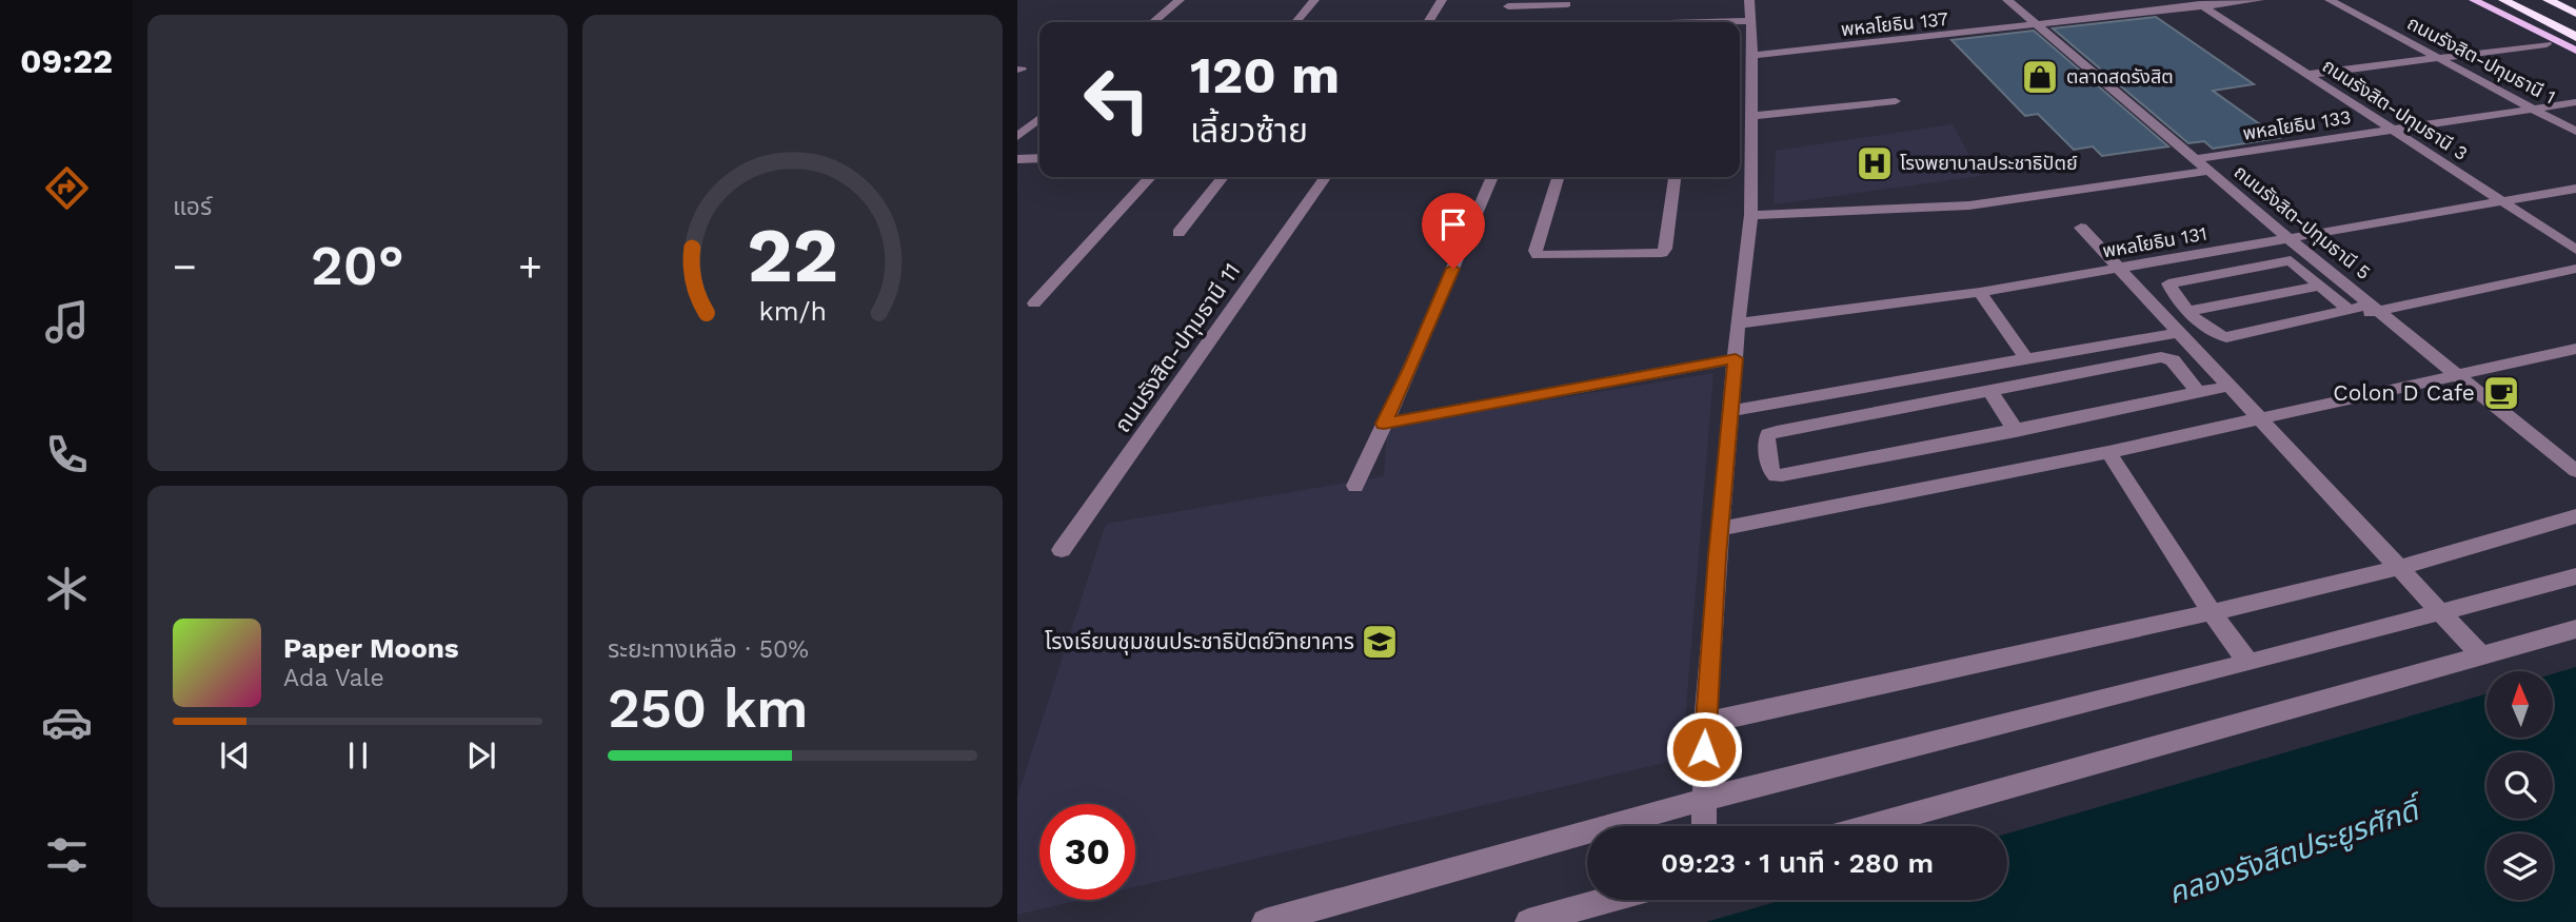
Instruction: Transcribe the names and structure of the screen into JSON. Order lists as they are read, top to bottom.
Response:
{
  "streets": {
    "street": [
      "พหลโยธิน 137",
      "ถนนรังสิต-ปทุมธานี 1",
      "ถนนรังสิต-ปทุมธานี 3",
      "พหลโยธิน 133",
      "ถนนรังสิต-ปทุมธานี 5",
      "พหลโยธิน 131",
      "ถนนรังสิต-ปทุมธานี 11"
    ]
  },
  "crossings": [
    ["พหลโยธิน 137", "ถนนรังสิต-ปทุมธานี 3"],
    ["พหลโยธิน 137", "ถนนรังสิต-ปทุมธานี 5"],
    ["ถนนรังสิต-ปทุมธานี 1", "พหลโยธิน 133"],
    ["ถนนรังสิต-ปทุมธานี 3", "พหลโยธิน 133"],
    ["ถนนรังสิต-ปทุมธานี 3", "พหลโยธิน 131"],
    ["พหลโยธิน 133", "ถนนรังสิต-ปทุมธานี 5"],
    ["ถนนรังสิต-ปทุมธานี 5", "พหลโยธิน 131"]
  ],
  "water": ["คลองรังสิตประยูรศักดิ์"],
  "places": {
    "shop": ["ตลาดสดรังสิต"],
    "hospital": ["โรงพยาบาลประชาธิปัตย์"],
    "cafe": ["Colon D Cafe"],
    "school or university": ["โรงเรียนชุมชนประชาธิปัตย์วิทยาคาร"]
  },
  "north": "top",
  "page": {
    "tabs": "09:22",
    "tile": [
      "แอร์",
      ["ระยะทางเหลือ · 50%", "250 km"]
    ],
    "turn": ["120 m", "เลี้ยวซ้าย"],
    "heat": ["−", "20°", "+"],
    "song": ["Paper Moons", "Ada Vale"],
    "limit": "30",
    "trip": "09:23 · 1 นาที · 280 m",
    "gauge": ["22", "km/h"]
  }
}
